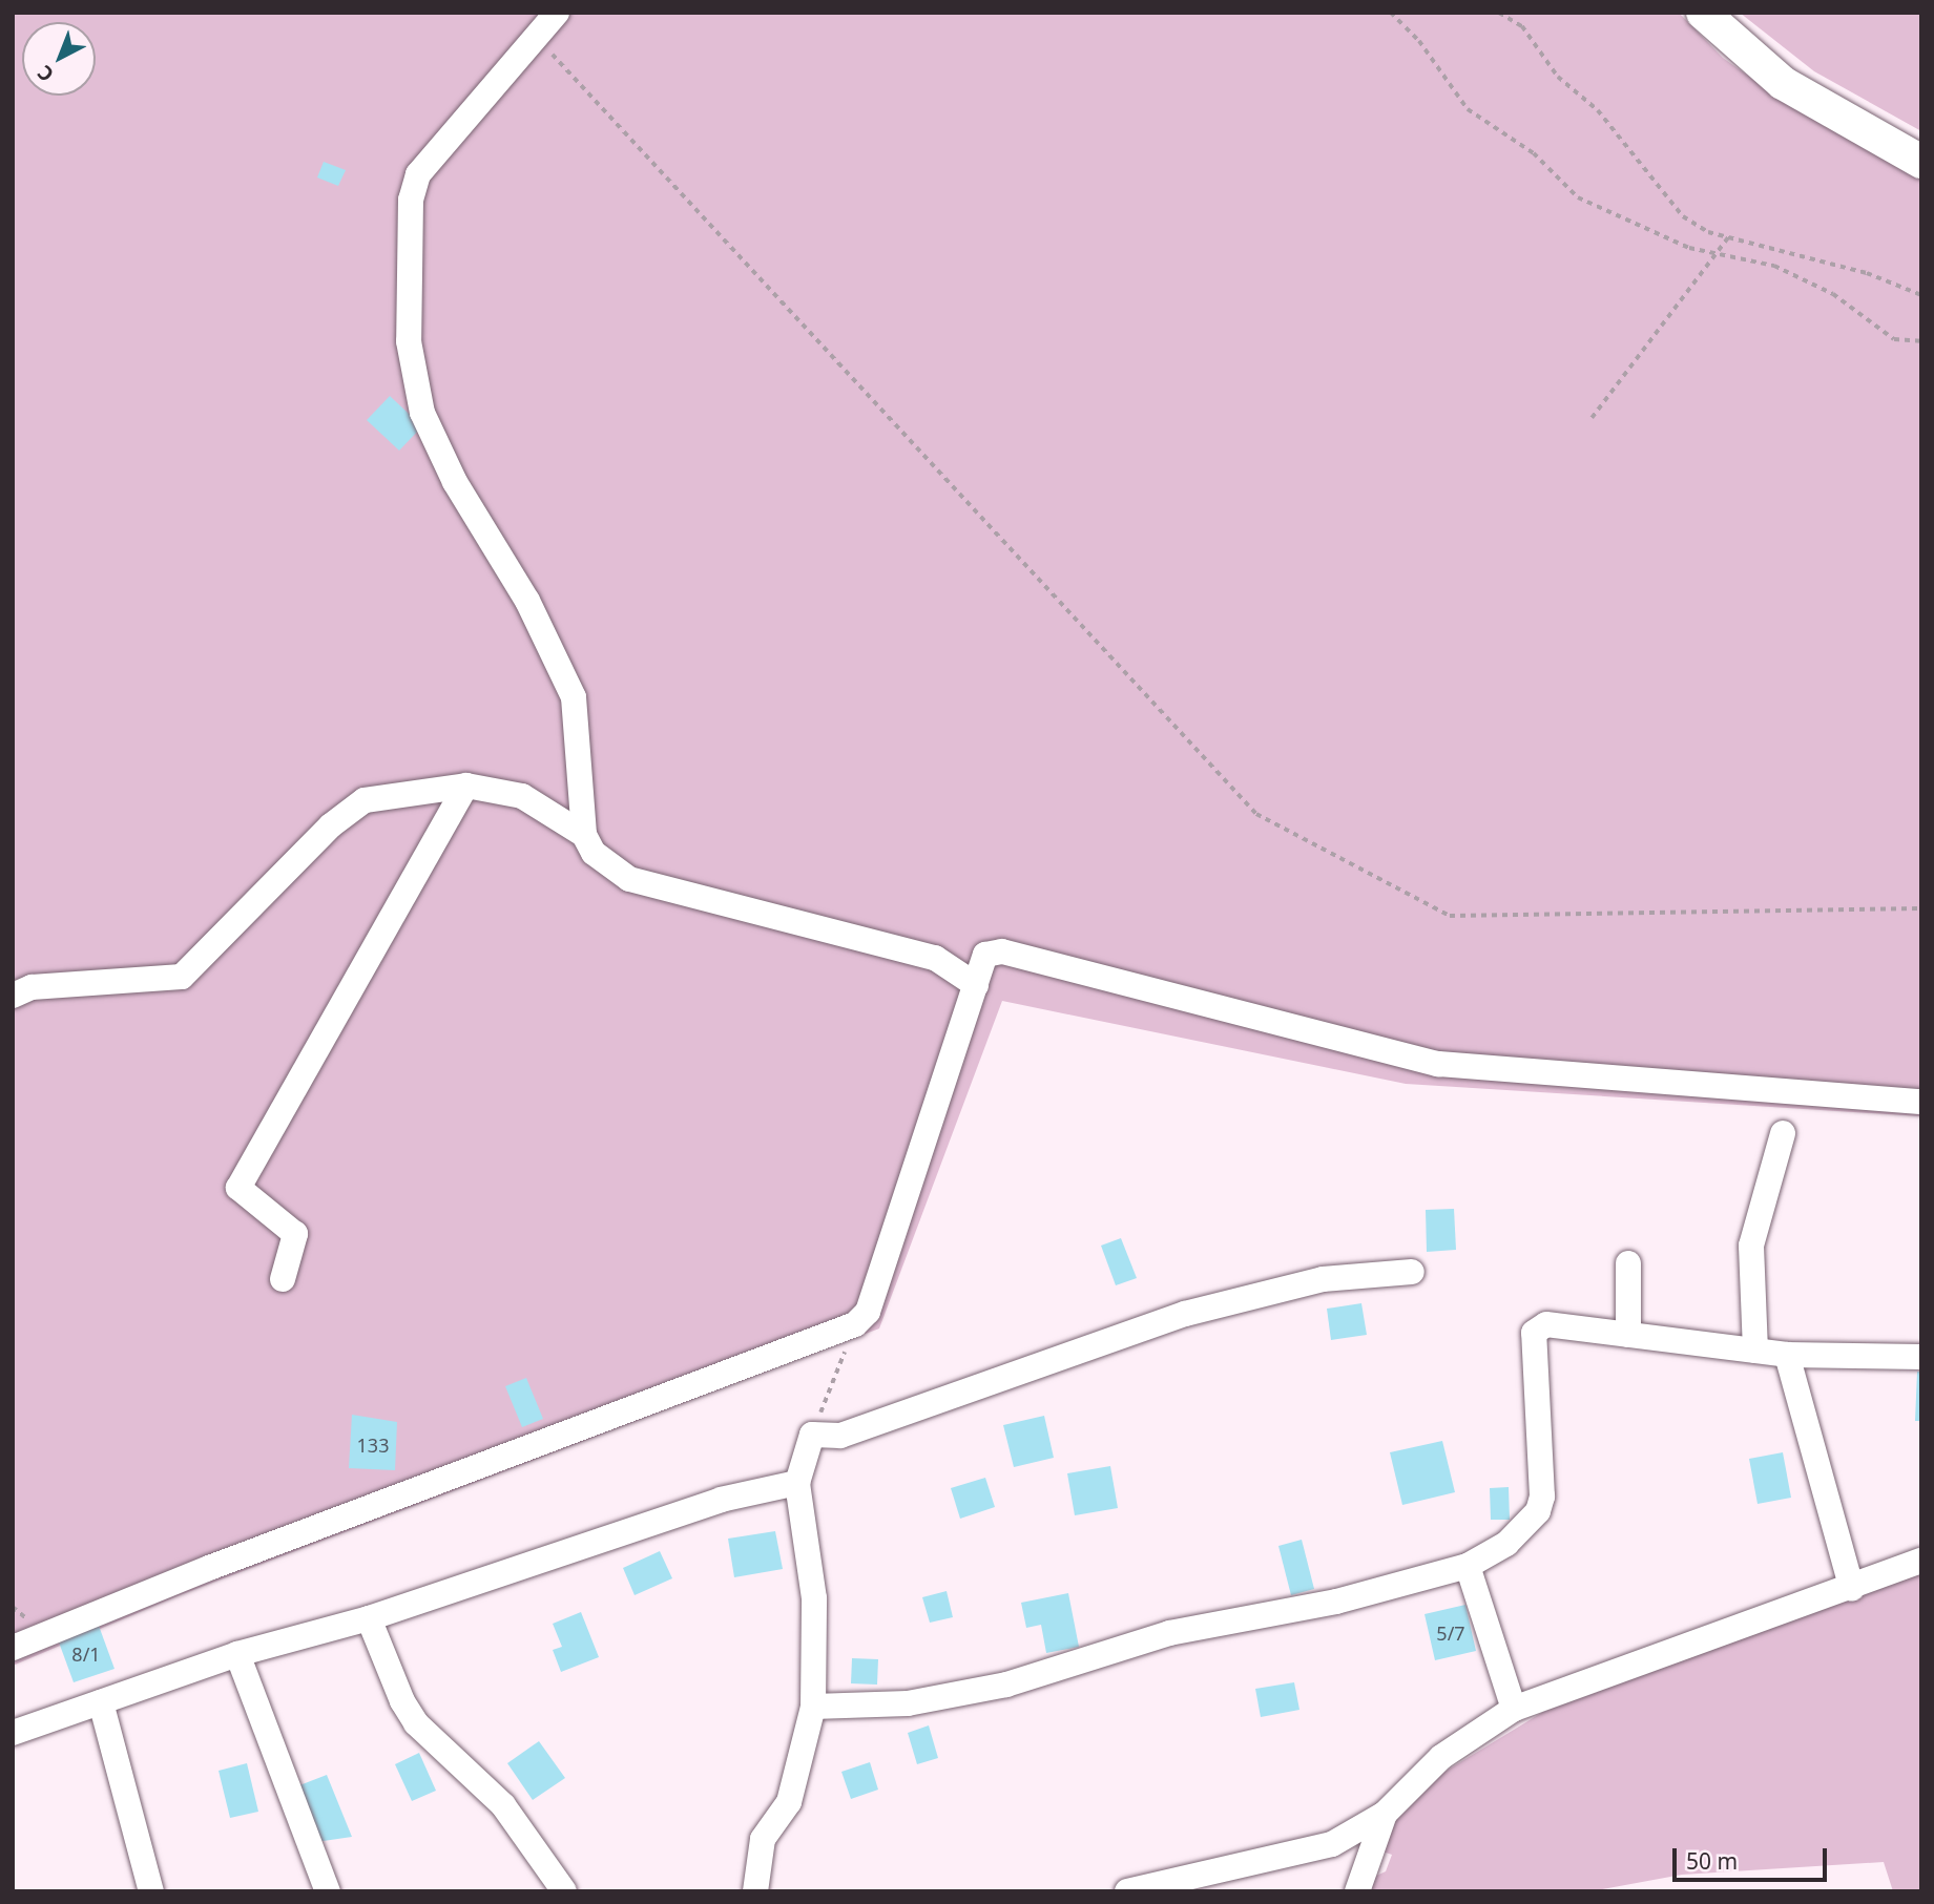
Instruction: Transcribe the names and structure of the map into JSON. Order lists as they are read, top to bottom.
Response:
{
  "house_numbers": ["133", "5/7", "8/1"],
  "scale_bar": "50 m",
  "north": "bottom left"
}
